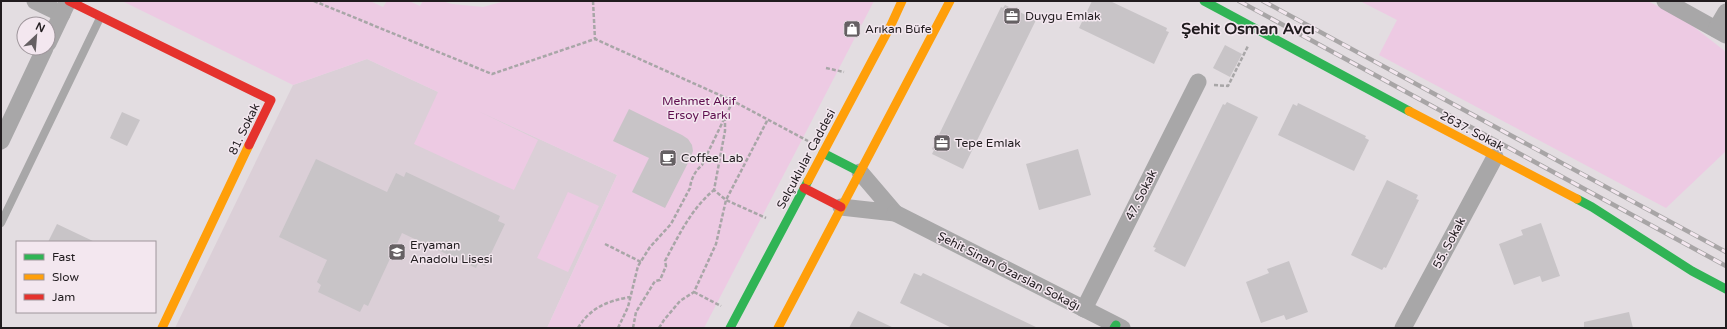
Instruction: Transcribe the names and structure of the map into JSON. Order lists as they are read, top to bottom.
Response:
{
  "streets": {
    "street": [
      "81. Sokak",
      "2637. Sokak",
      "Selçuklular Caddesi",
      "47. Sokak",
      "55. Sokak",
      "Şehit Sinan Özarslan Sokağı"
    ]
  },
  "crossings": [
    ["2637. Sokak", "55. Sokak"],
    ["47. Sokak", "Şehit Sinan Özarslan Sokağı"]
  ],
  "districts": ["Şehit Osman Avcı"],
  "parks": ["Mehmet Akif Ersoy Parkı"],
  "places": {
    "office": ["Duygu Emlak", "Tepe Emlak"],
    "shop": ["Arıkan Büfe"],
    "cafe": ["Coffee Lab"],
    "school or university": ["Eryaman Anadolu Lisesi"]
  },
  "legend": ["Fast", "Slow", "Jam"],
  "north": "top right"
}
